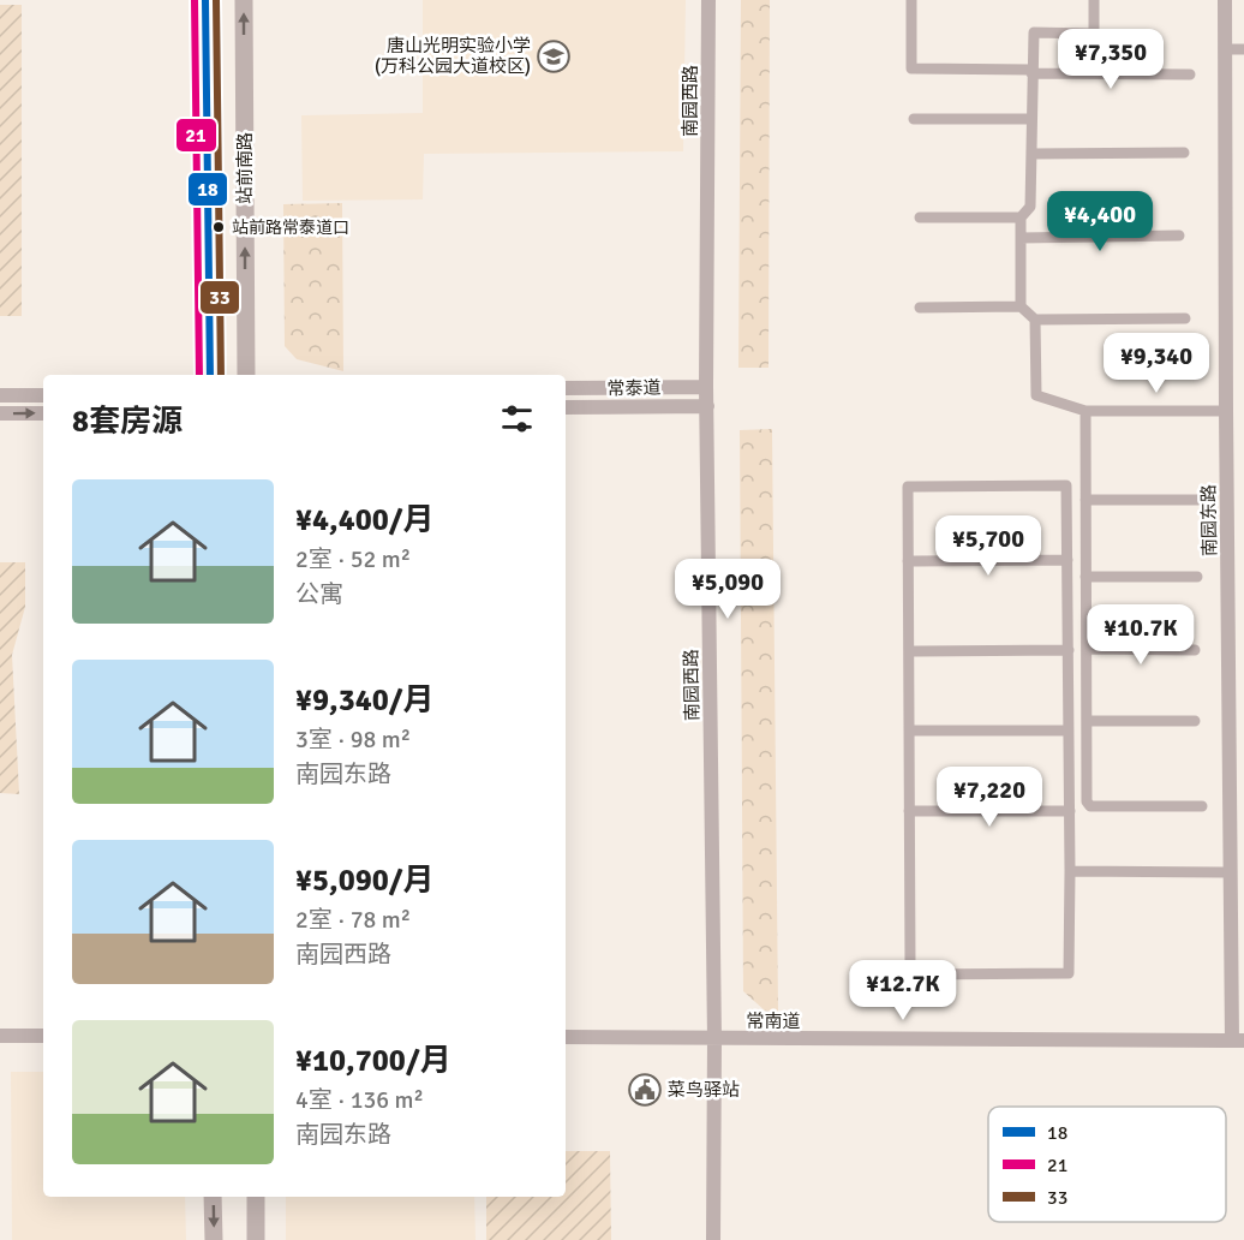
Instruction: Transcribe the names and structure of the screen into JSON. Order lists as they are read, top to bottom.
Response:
{
  "streets": {
    "main road": ["站前南路"],
    "street": [
      "南园西路",
      "常泰道",
      "南园东路",
      "常南道"
    ]
  },
  "crossings": [
    ["南园西路", "常泰道"],
    ["南园西路", "常南道"],
    ["南园东路", "常南道"]
  ],
  "places": {
    "school or university": ["唐山光明实验小学 (万科公园大道校区)"],
    "other": ["站前路常泰道口"],
    "public building": ["菜鸟驿站"]
  },
  "lines": ["transit line 18", "transit line 21", "transit line 33"],
  "legend": ["18", "21", "33"],
  "page": {
    "price": [
      "¥7,350",
      "¥4,400",
      "¥9,340",
      "¥5,700",
      "¥5,090",
      "¥10.7K",
      "¥7,220",
      "¥12.7K"
    ],
    "heading": "8套房源",
    "list": [
      {
        "name": "¥4,400/月",
        "note": "2室 · 52 m² · 公寓"
      },
      {
        "name": "¥9,340/月",
        "note": "3室 · 98 m² · 南园东路"
      },
      {
        "name": "¥5,090/月",
        "note": "2室 · 78 m² · 南园西路"
      },
      {
        "name": "¥10,700/月",
        "note": "4室 · 136 m² · 南园东路"
      }
    ]
  }
}
